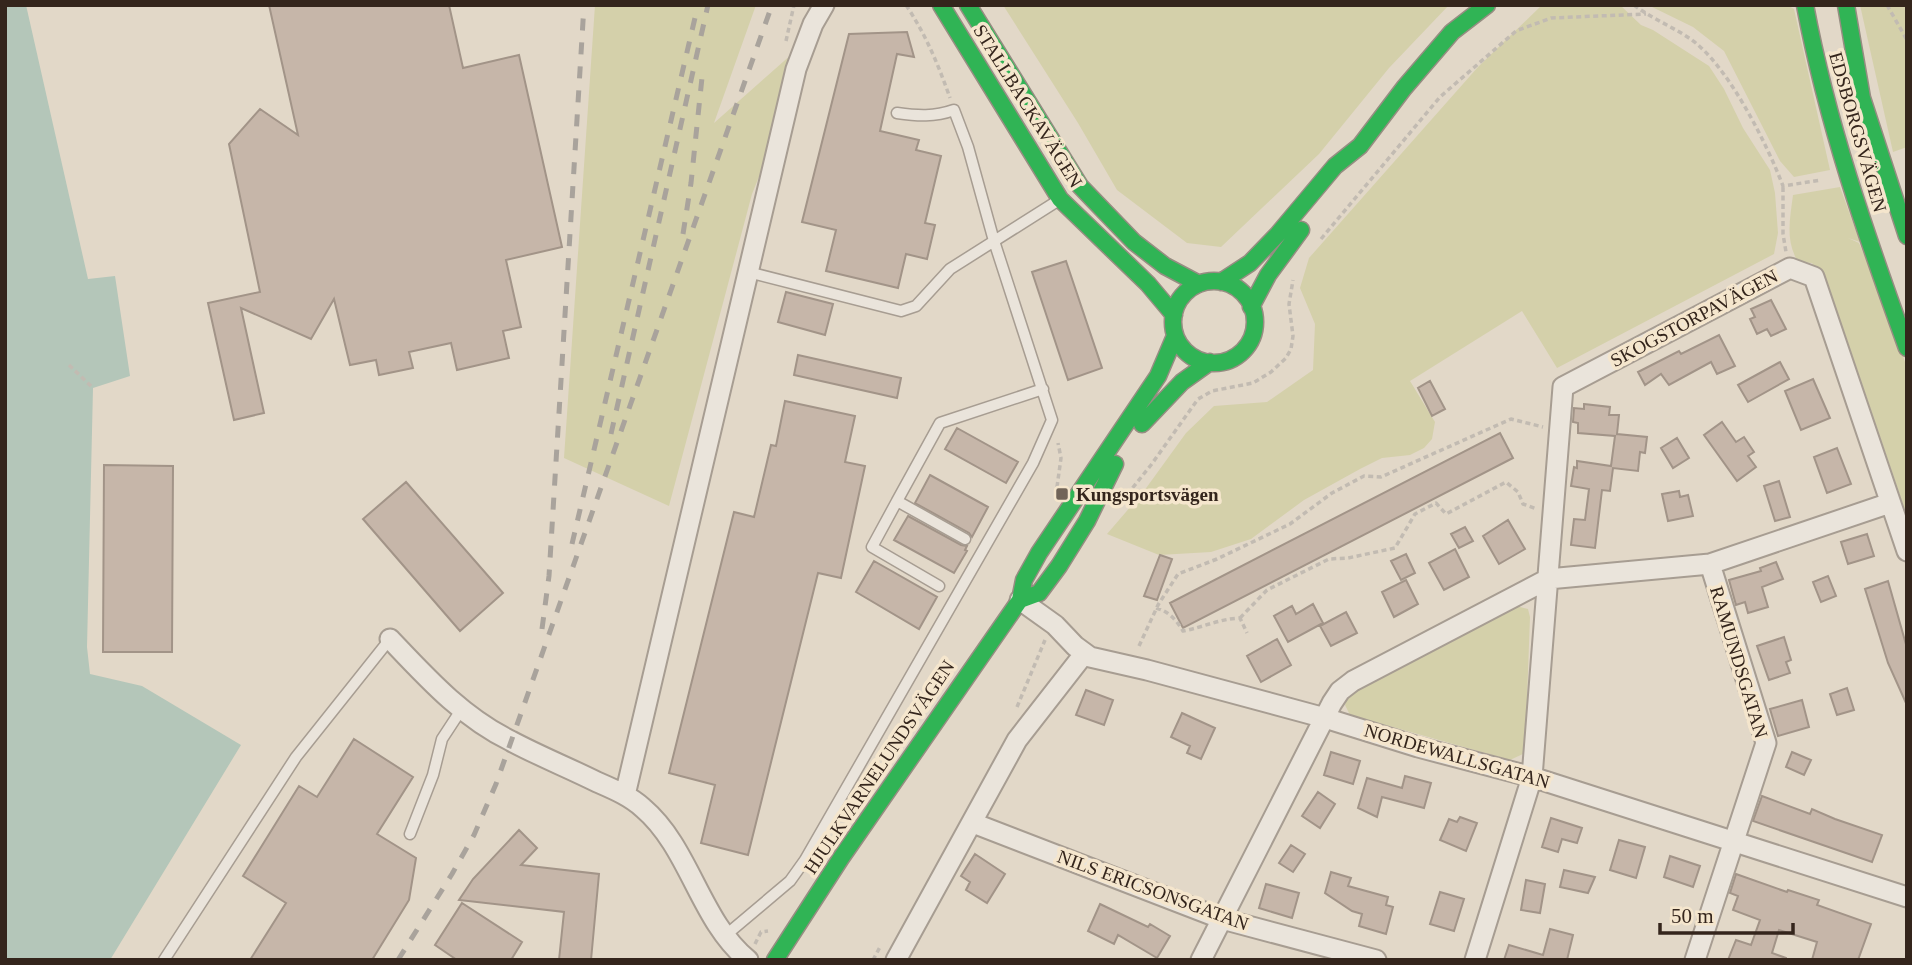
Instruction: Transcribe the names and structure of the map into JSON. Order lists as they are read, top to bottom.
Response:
{
  "streets": {
    "main road": ["STALLBACKAVÄGEN", "EDSBORGSVÄGEN", "HJULKVARNELUNDSVÄGEN"],
    "street": [
      "SKOGSTORPAVÄGEN",
      "RAMUNDSGATAN",
      "NORDEWALLSGATAN",
      "NILS ERICSONSGATAN"
    ]
  },
  "crossings": [
    ["STALLBACKAVÄGEN", "HJULKVARNELUNDSVÄGEN"],
    ["RAMUNDSGATAN", "NORDEWALLSGATAN"]
  ],
  "places": {
    "transit": ["Kungsportsvägen"]
  },
  "scale_bar": "50 m"
}
